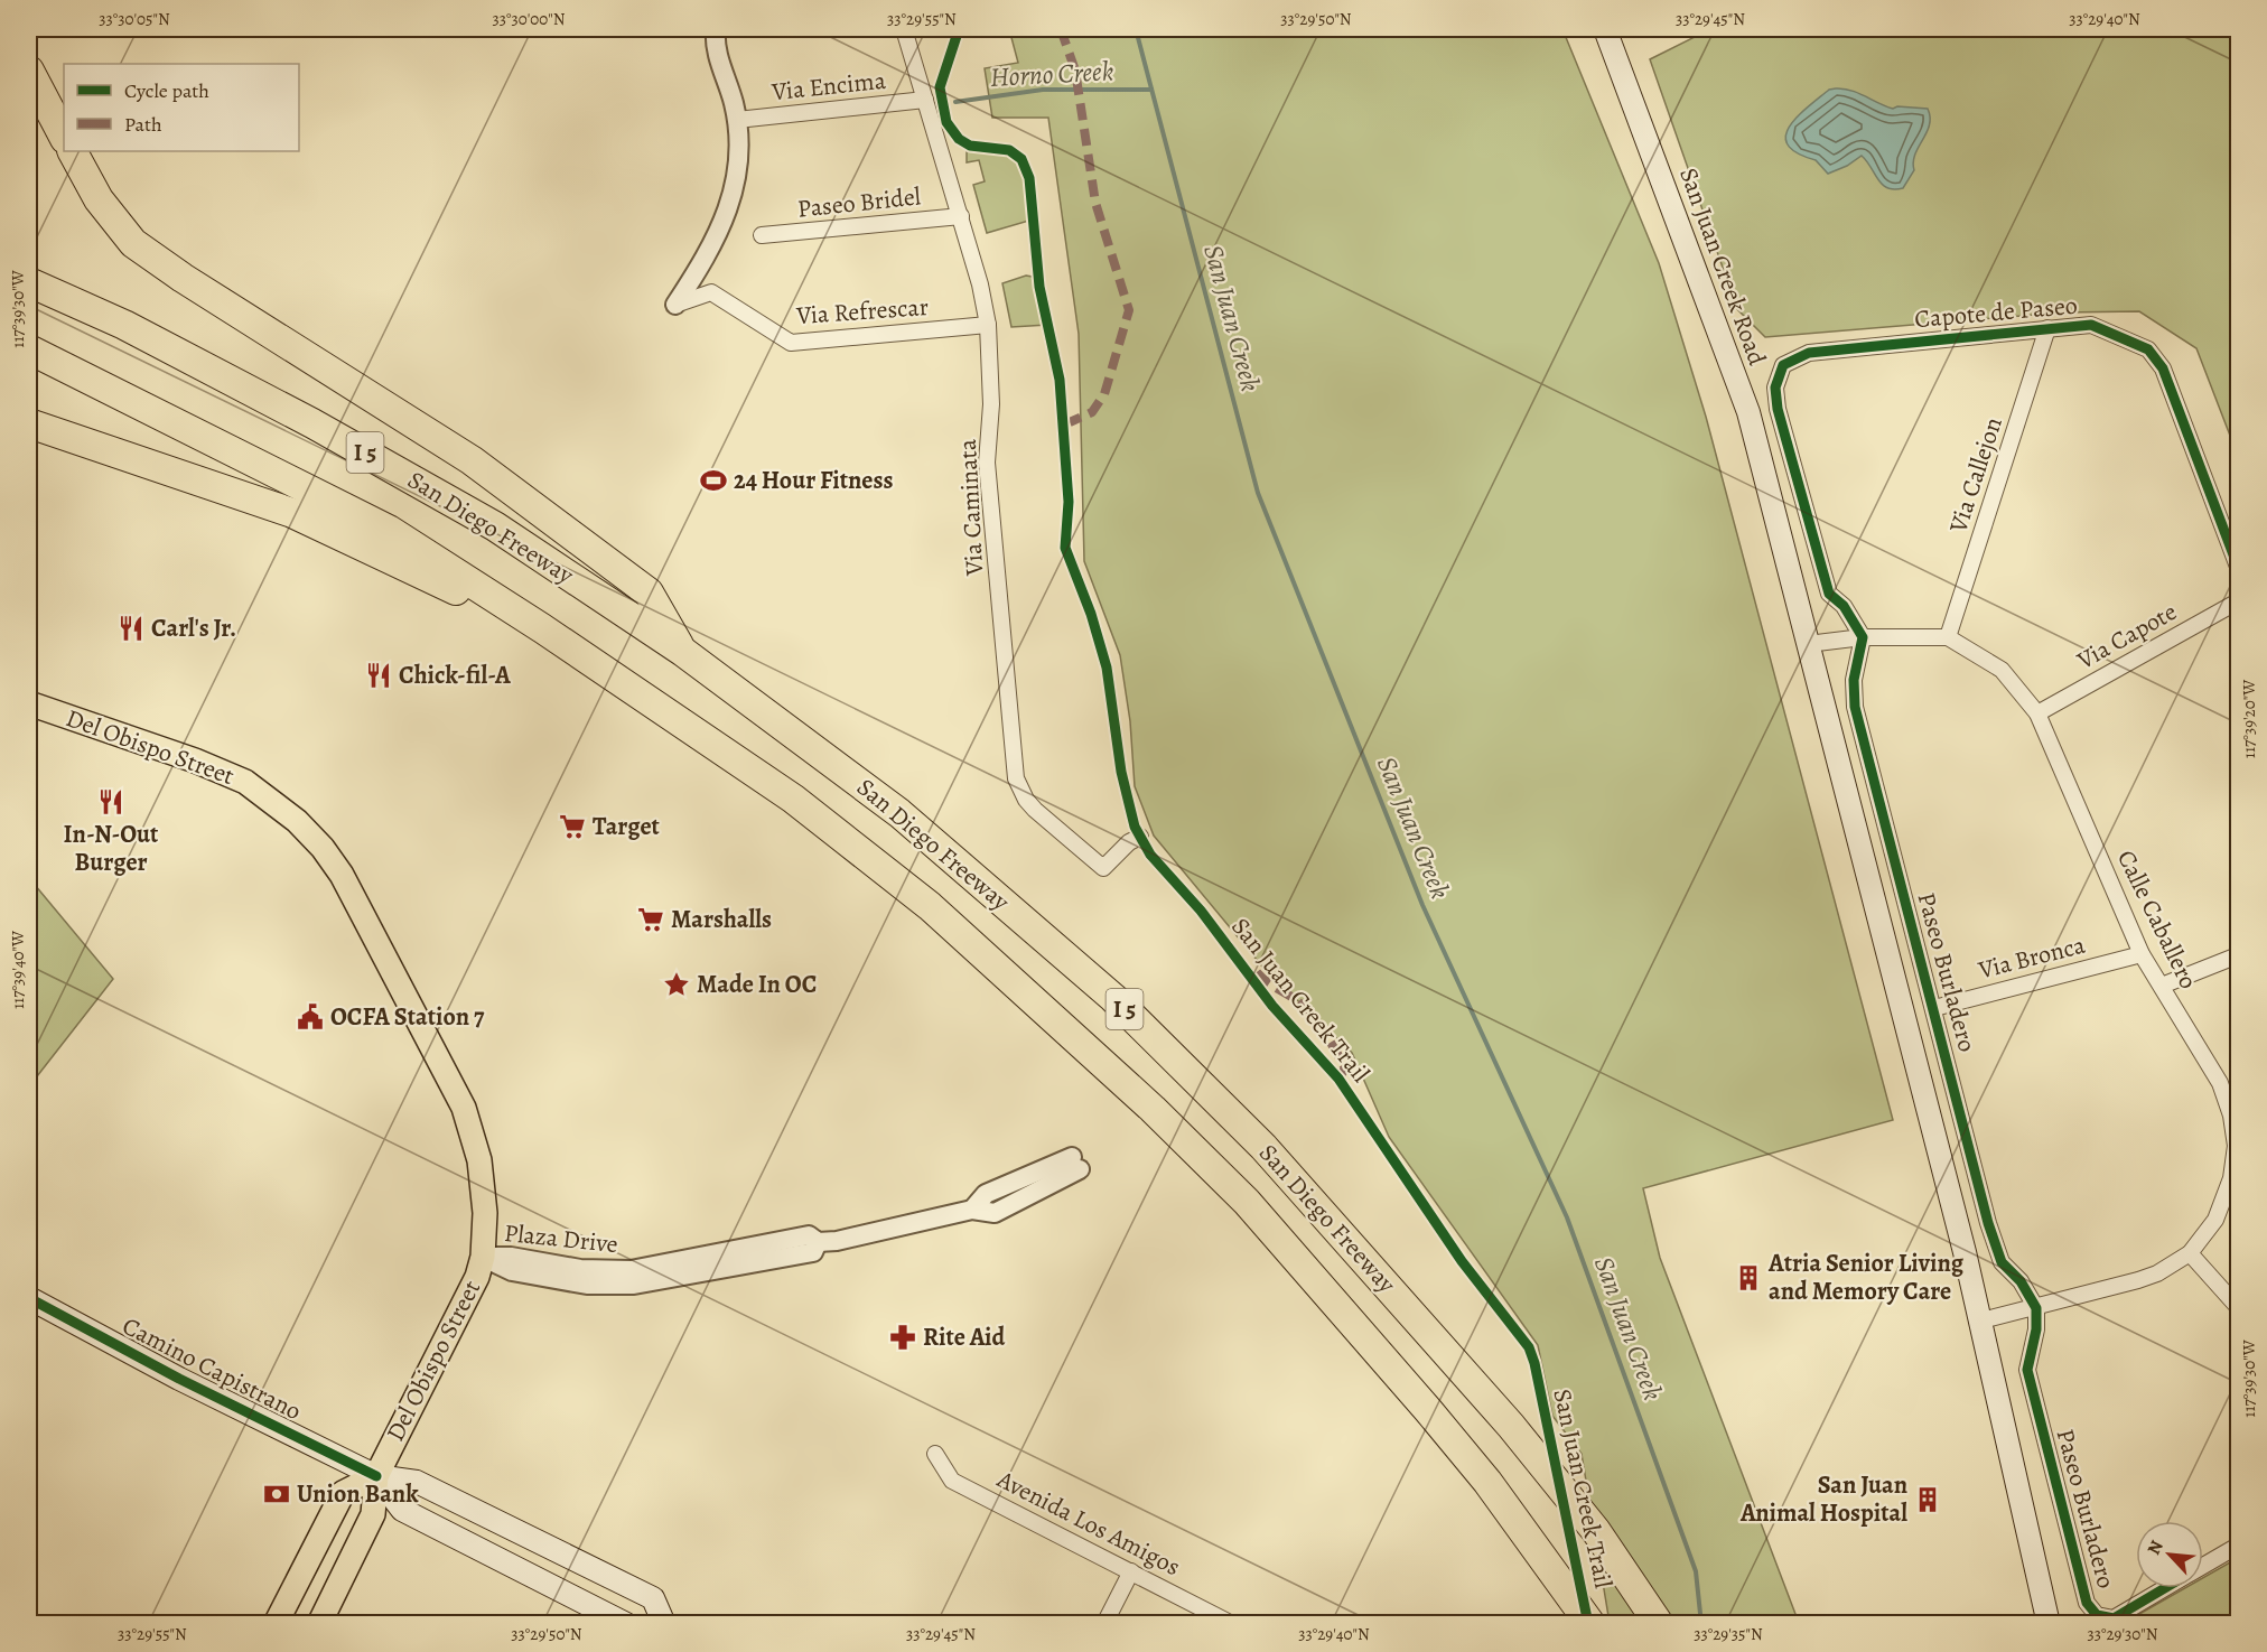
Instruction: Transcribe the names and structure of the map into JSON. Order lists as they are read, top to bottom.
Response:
{
  "streets": {
    "highway": ["I 5", "San Diego Freeway"],
    "main road": ["San Juan Creek Road", "Del Obispo Street", "Camino Capistrano"],
    "street": [
      "Via Encima",
      "Paseo Bridel",
      "Via Refrescar",
      "Capote de Paseo",
      "Via Callejon",
      "Via Caminata",
      "Via Capote",
      "Calle Caballero",
      "Via Bronca",
      "Paseo Burladero",
      "Plaza Drive",
      "Avenida Los Amigos"
    ],
    "cycle path": ["San Juan Creek Trail"]
  },
  "crossings": [
    ["Via Encima", "Via Caminata"],
    ["Paseo Bridel", "Via Caminata"],
    ["San Juan Creek Road", "Calle Caballero"],
    ["Via Refrescar", "Via Caminata"],
    ["Capote de Paseo", "Via Callejon"],
    ["Capote de Paseo", "Paseo Burladero"],
    ["Via Callejon", "Calle Caballero"],
    ["Via Capote", "Calle Caballero"],
    ["Del Obispo Street", "Plaza Drive"],
    ["Del Obispo Street", "Camino Capistrano"],
    ["Calle Caballero", "Via Bronca"],
    ["Calle Caballero", "Paseo Burladero"],
    ["Via Bronca", "Paseo Burladero"]
  ],
  "water": ["Horno Creek", "San Juan Creek"],
  "places": {
    "sports": ["24 Hour Fitness"],
    "restaurant": ["Carl's Jr.", "Chick-fil-A", "In-N-Out Burger"],
    "supermarket": ["Target", "Marshalls"],
    "place": ["Made In OC"],
    "public building": ["OCFA Station 7"],
    "building": ["Atria Senior Living and Memory Care", "San Juan Animal Hospital"],
    "pharmacy": ["Rite Aid"],
    "bank": ["Union Bank"]
  },
  "legend": ["Cycle path", "Path"],
  "north": "top left",
  "coordinates": [
    "33°30'05\"N",
    "33°30'00\"N",
    "33°29'55\"N",
    "33°29'50\"N",
    "33°29'45\"N",
    "33°29'40\"N",
    "117°39'30\"W",
    "117°39'20\"W",
    "117°39'40\"W",
    "33°29'35\"N",
    "33°29'30\"N"
  ]
}
